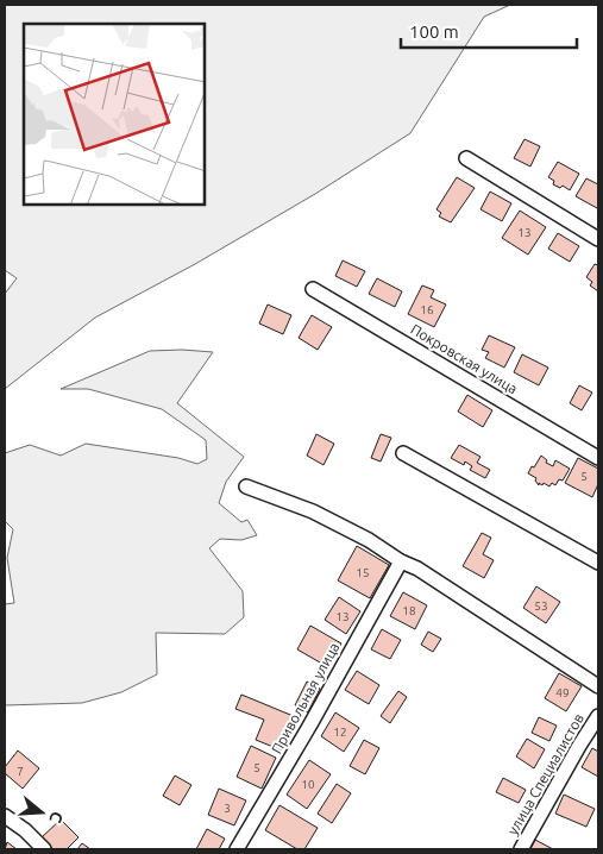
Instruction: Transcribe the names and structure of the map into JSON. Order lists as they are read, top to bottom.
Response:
{
  "streets": {
    "street": ["Покровская улица", "Привольная улица", "улица Специалистов"]
  },
  "house_numbers": [
    "13",
    "16",
    "5",
    "15",
    "53",
    "18",
    "13",
    "49",
    "12",
    "5",
    "7",
    "10",
    "3"
  ],
  "scale_bar": "100 m",
  "north": "right"
}
